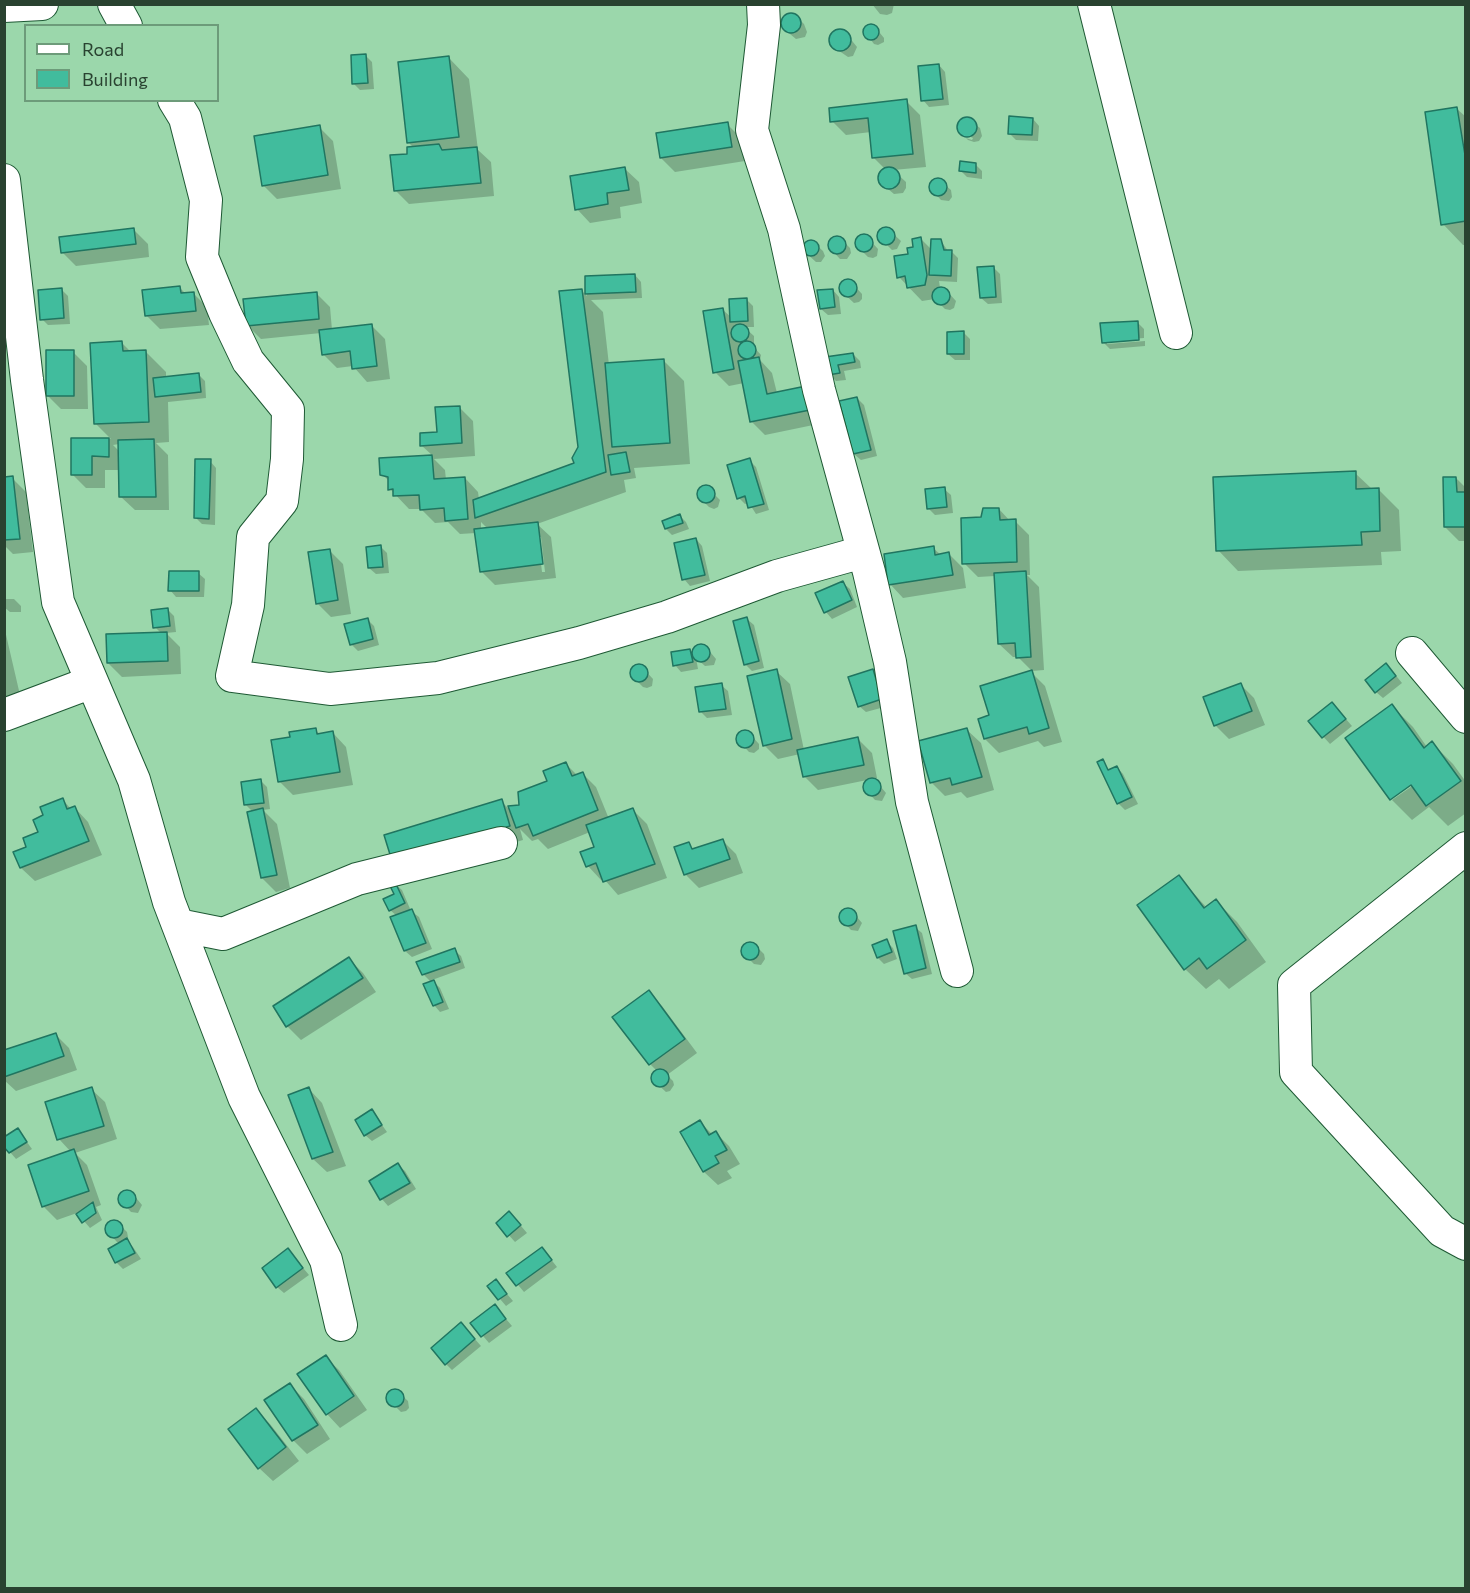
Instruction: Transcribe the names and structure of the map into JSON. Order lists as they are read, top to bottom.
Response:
{
  "legend": ["Road", "Building"]
}
